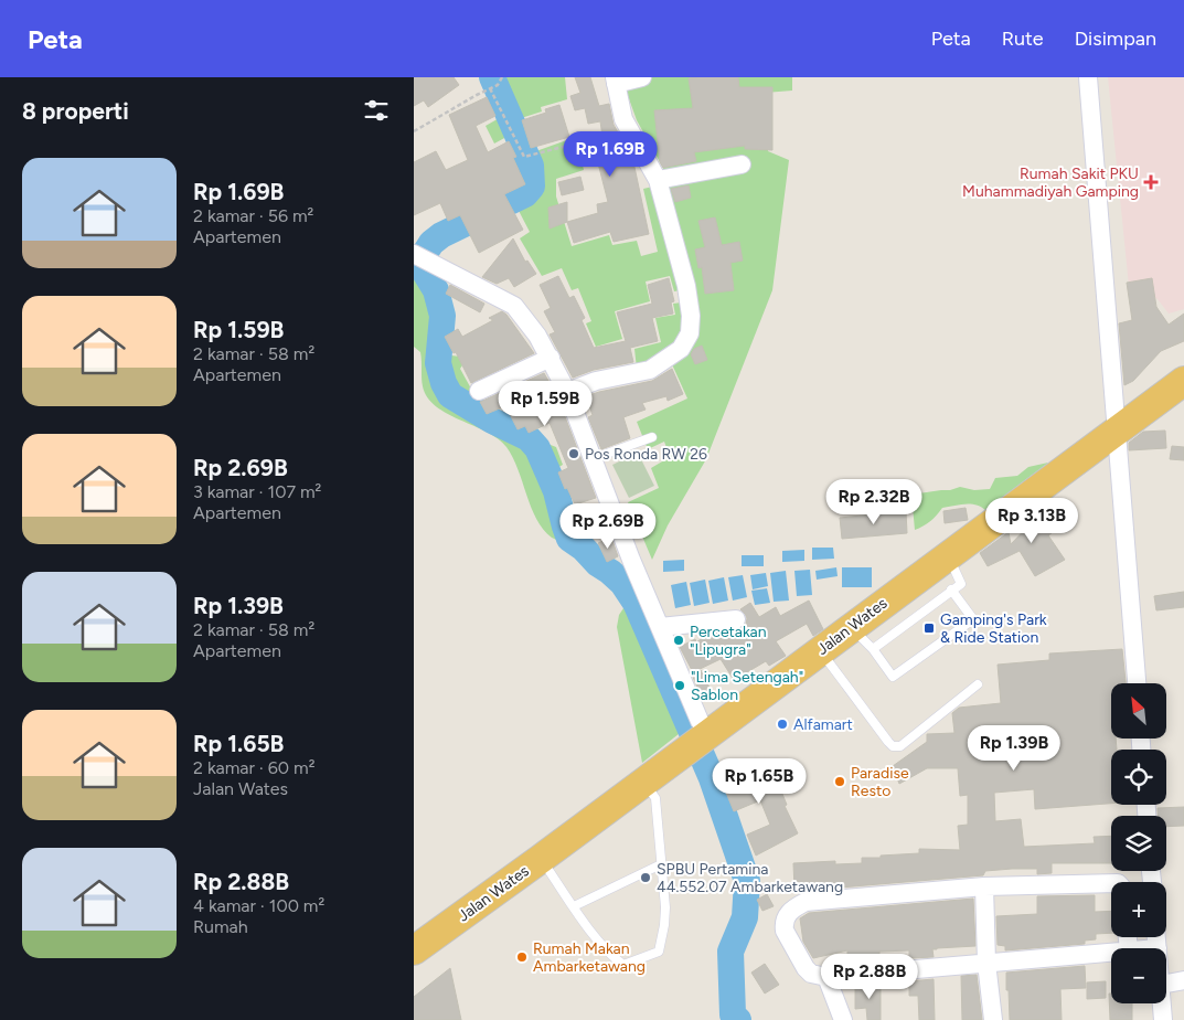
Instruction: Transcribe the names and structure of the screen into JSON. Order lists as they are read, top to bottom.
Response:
{
  "streets": {
    "highway": ["Jalan Wates"]
  },
  "places": {
    "health": ["Rumah Sakit PKU Muhammadiyah Gamping"],
    "other": [
      "Pos Ronda RW 26",
      "Percetakan \"Lipugra\"",
      "\"Lima Setengah\" Sablon",
      "Alfamart",
      "Paradise Resto",
      "SPBU Pertamina 44.552.07 Ambarketawang",
      "Rumah Makan Ambarketawang"
    ],
    "transit": ["Gamping's Park & Ride Station"]
  },
  "north": "top left",
  "page": {
    "header": "Peta",
    "nav": ["Peta", "Rute", "Disimpan"],
    "heading": "8 properti",
    "price": [
      "Rp 1.69B",
      "Rp 1.59B",
      "Rp 2.32B",
      "Rp 3.13B",
      "Rp 2.69B",
      "Rp 1.39B",
      "Rp 1.65B",
      "Rp 2.88B"
    ],
    "list": [
      {
        "name": "Rp 1.69B",
        "note": "2 kamar · 56 m² · Apartemen"
      },
      {
        "name": "Rp 1.59B",
        "note": "2 kamar · 58 m² · Apartemen"
      },
      {
        "name": "Rp 2.69B",
        "note": "3 kamar · 107 m² · Apartemen"
      },
      {
        "name": "Rp 1.39B",
        "note": "2 kamar · 58 m² · Apartemen"
      },
      {
        "name": "Rp 1.65B",
        "note": "2 kamar · 60 m² · Jalan Wates"
      },
      {
        "name": "Rp 2.88B",
        "note": "4 kamar · 100 m² · Rumah"
      }
    ],
    "map_buttons": ["+", "−"]
  }
}
